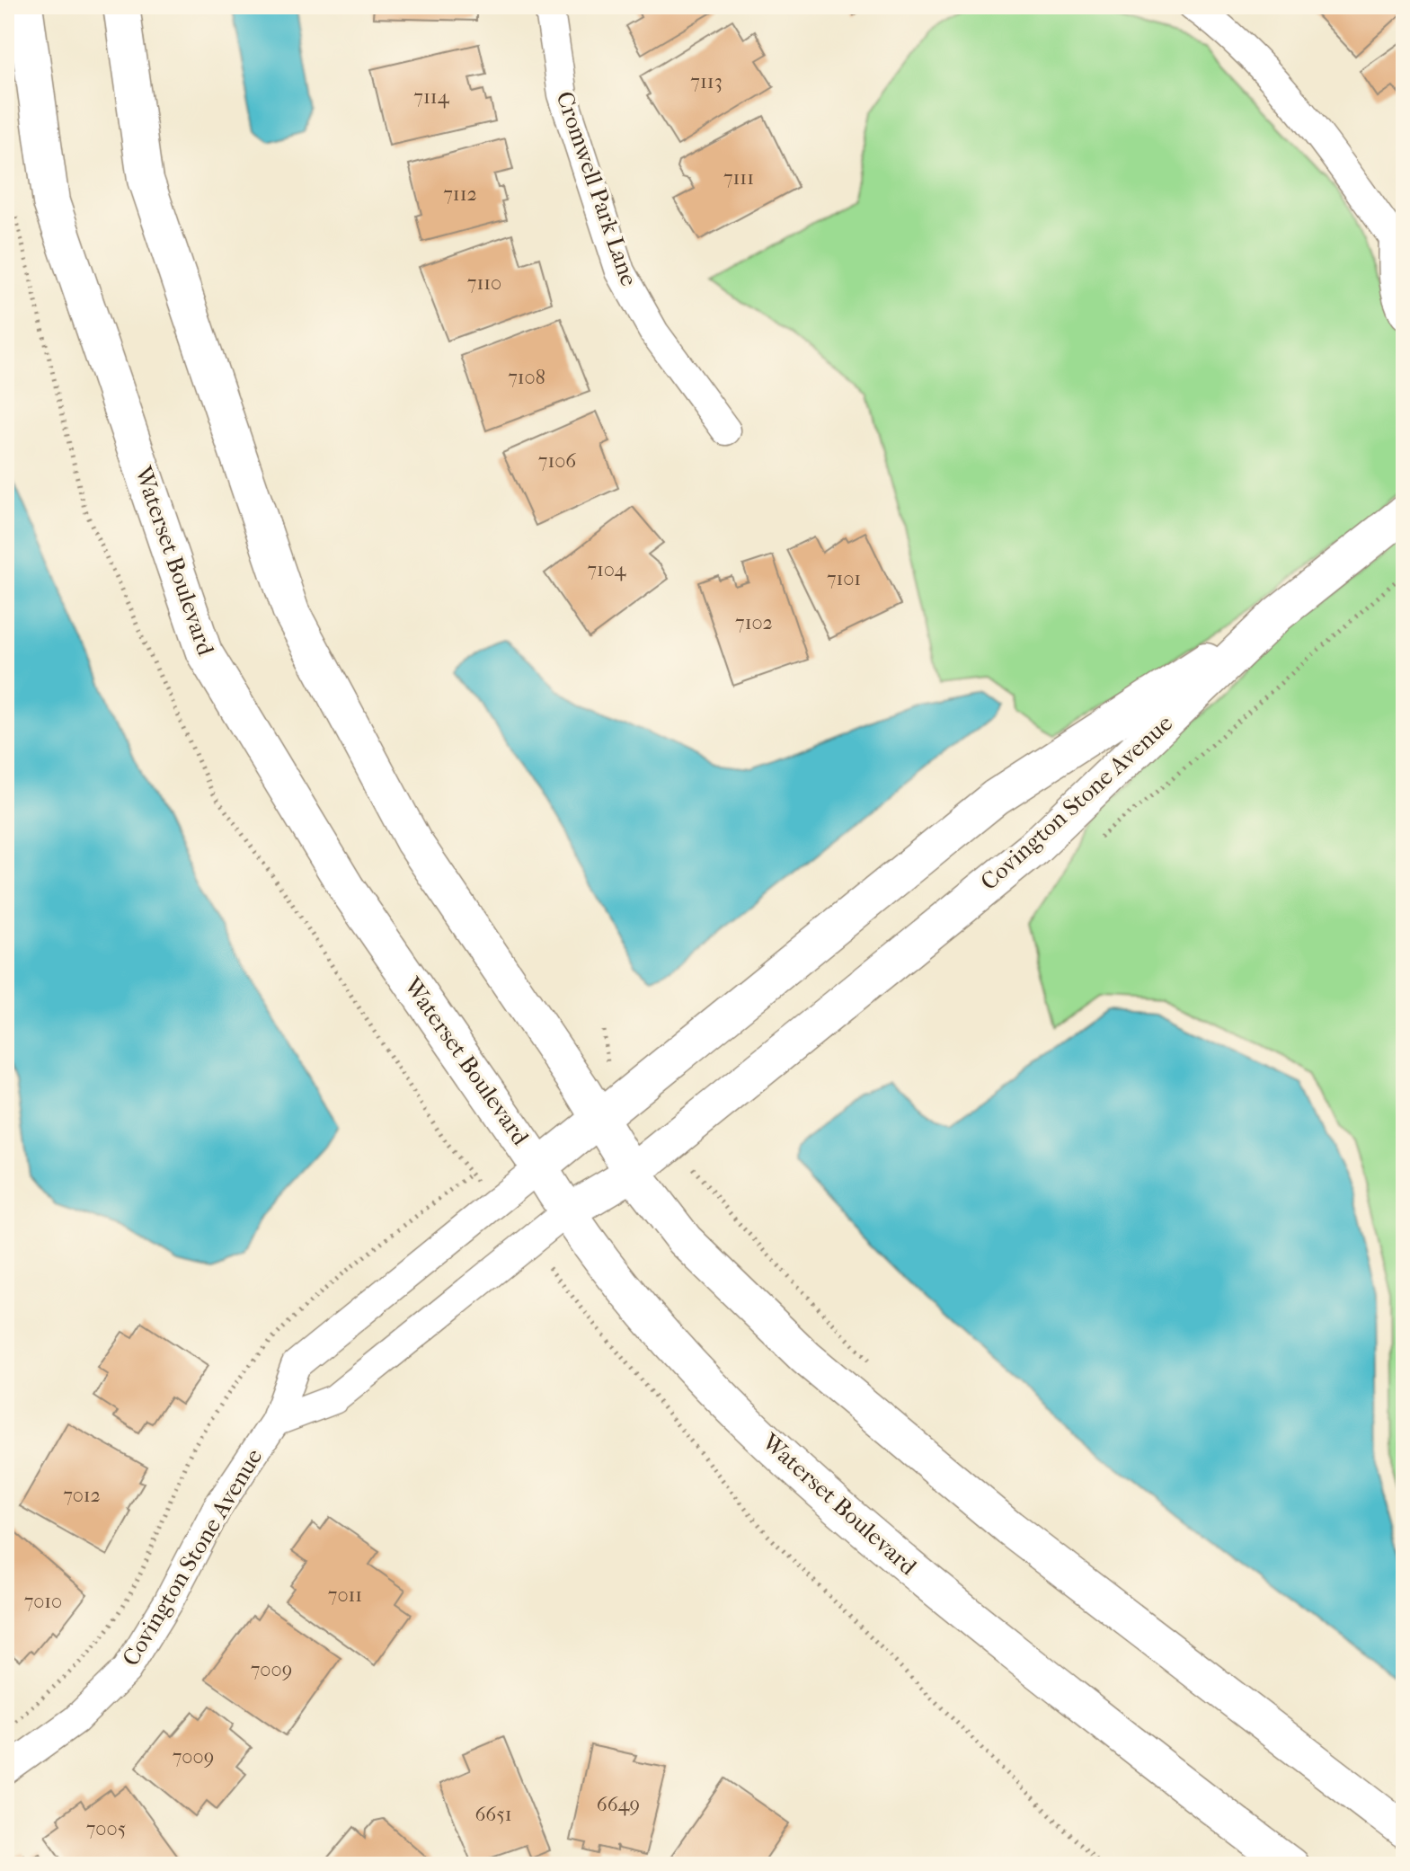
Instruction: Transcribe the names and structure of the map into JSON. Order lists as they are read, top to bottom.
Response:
{
  "streets": {
    "street": ["Cromwell Park Lane", "Waterset Boulevard", "Covington Stone Avenue"]
  },
  "crossings": [
    ["Waterset Boulevard", "Covington Stone Avenue"]
  ],
  "house_numbers": [
    "7113",
    "7114",
    "7111",
    "7112",
    "7110",
    "7108",
    "7106",
    "7104",
    "7101",
    "7102",
    "7012",
    "7011",
    "7010",
    "7009",
    "7009",
    "6649",
    "6651",
    "7005"
  ]
}
